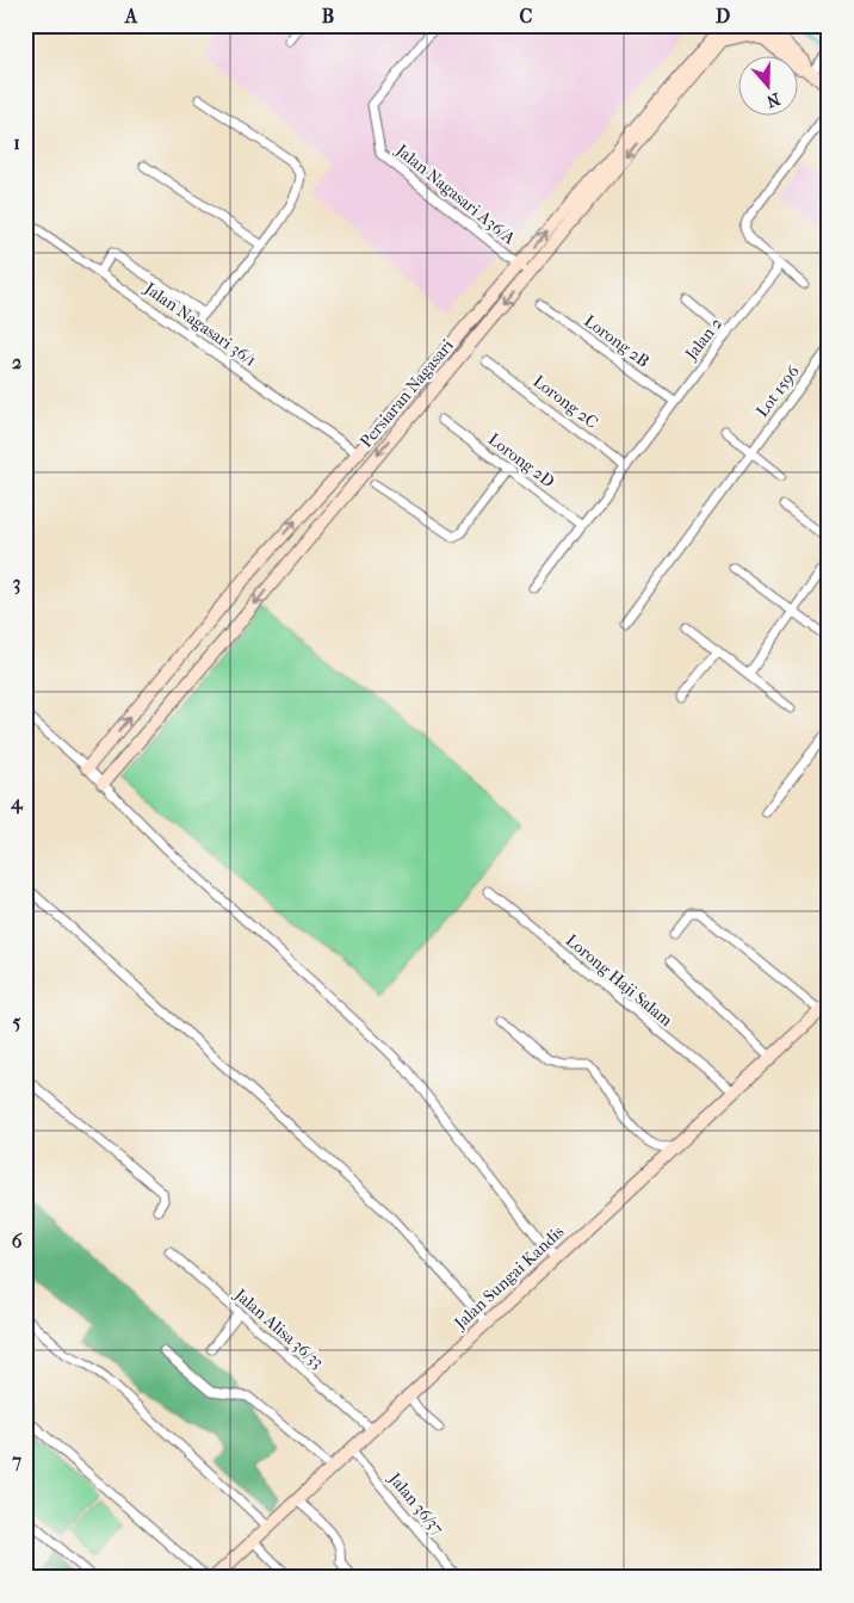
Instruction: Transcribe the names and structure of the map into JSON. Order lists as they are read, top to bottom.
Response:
{
  "streets": {
    "street": [
      "Jalan Nagasari A36/A",
      "Jalan Nagasari 36/1",
      "Jalan 2",
      "Lorong 2B",
      "Lot 1596",
      "Persiaran Nagasari",
      "Lorong 2C",
      "Lorong 2D",
      "Lorong Haji Salam",
      "Jalan Sungai Kandis",
      "Jalan Alisa 36/33",
      "Jalan 36/37"
    ]
  },
  "crossings": [
    ["Jalan Nagasari A36/A", "Persiaran Nagasari"],
    ["Jalan Nagasari 36/1", "Persiaran Nagasari"],
    ["Jalan 2", "Lorong 2B"],
    ["Jalan 2", "Lorong 2C"],
    ["Jalan 2", "Lorong 2D"],
    ["Lorong Haji Salam", "Jalan Sungai Kandis"],
    ["Jalan Sungai Kandis", "Jalan Alisa 36/33"],
    ["Jalan Sungai Kandis", "Jalan 36/37"]
  ],
  "north": "bottom",
  "grid": {
    "columns": [
      "A",
      "B",
      "C",
      "D"
    ],
    "rows": [
      "1",
      "2",
      "3",
      "4",
      "5",
      "6",
      "7"
    ]
  }
}
